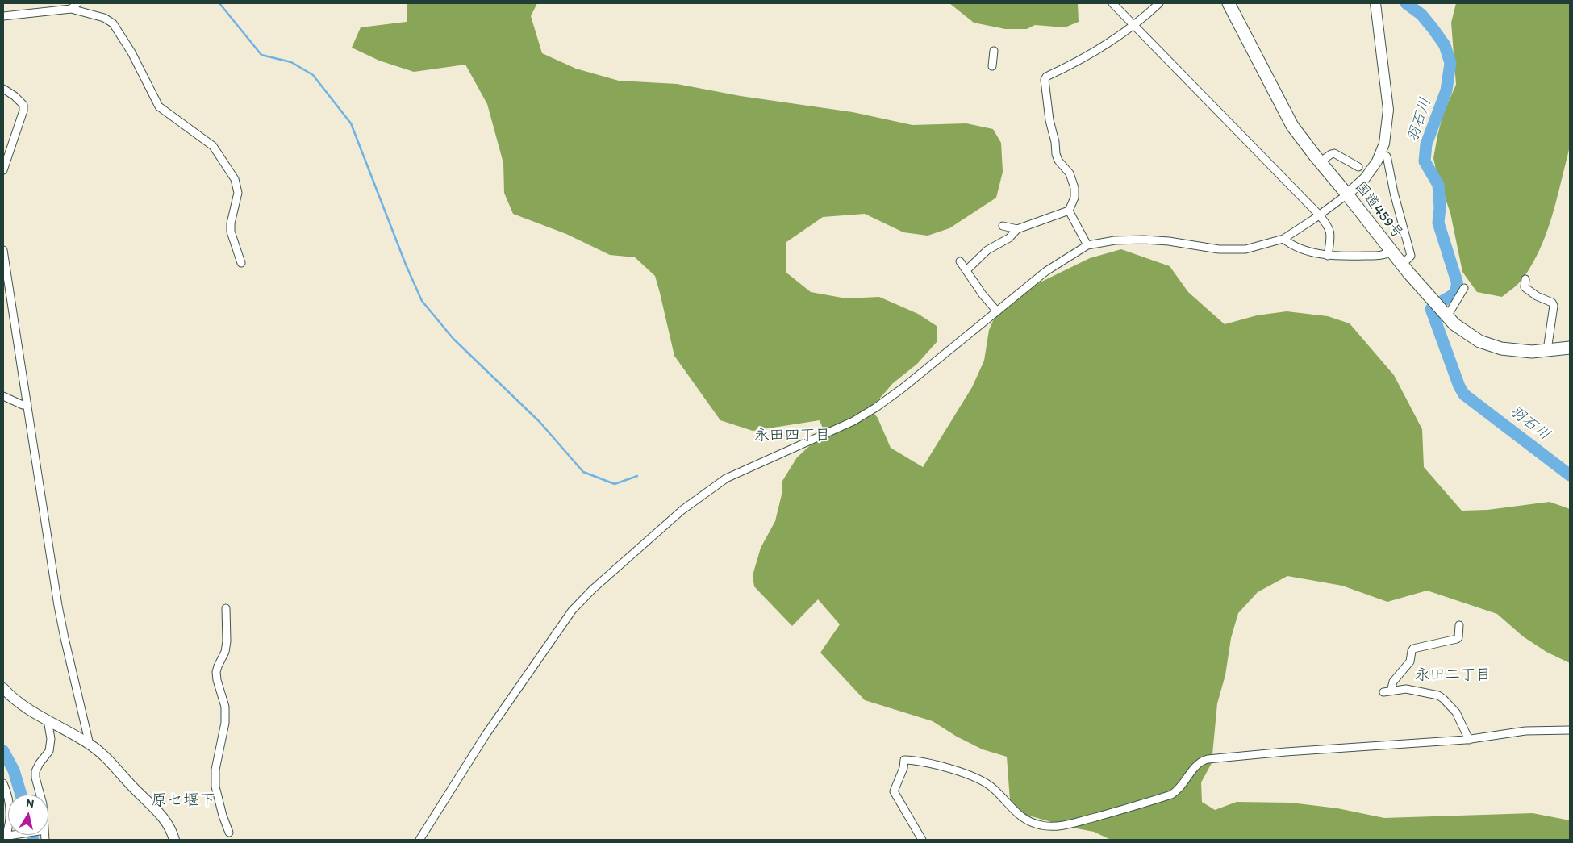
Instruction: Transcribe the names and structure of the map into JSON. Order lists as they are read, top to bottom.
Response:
{
  "streets": {
    "highway": ["国道459号"]
  },
  "districts": ["永田四丁目", "永田二丁目", "原セ堰下"],
  "water": ["羽石川"],
  "north": "top"
}
